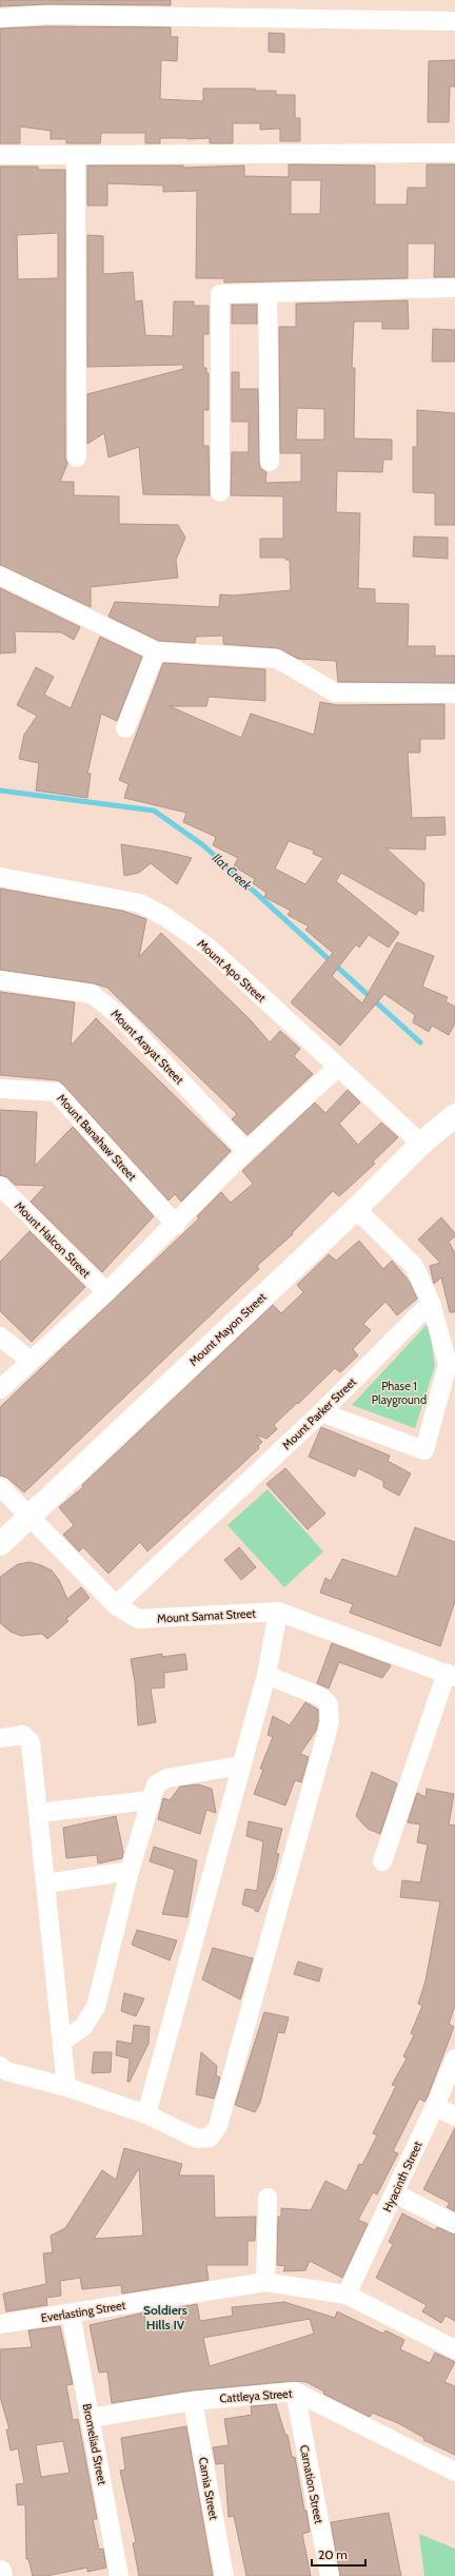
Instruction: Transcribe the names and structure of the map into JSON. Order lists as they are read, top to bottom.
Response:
{
  "streets": {
    "street": [
      "Mount Apo Street",
      "Mount Arayat Street",
      "Mount Banahaw Street",
      "Mount Halcon Street",
      "Mount Mayon Street",
      "Mount Parker Street",
      "Mount Samat Street",
      "Hyacinth Street",
      "Everlasting Street",
      "Cattleya Street",
      "Bromeliad Street",
      "Carnation Street",
      "Camia Street"
    ]
  },
  "crossings": [
    ["Mount Apo Street", "Mount Mayon Street"],
    ["Mount Mayon Street", "Mount Samat Street"],
    ["Mount Parker Street", "Mount Samat Street"],
    ["Hyacinth Street", "Everlasting Street"],
    ["Everlasting Street", "Bromeliad Street"],
    ["Cattleya Street", "Bromeliad Street"],
    ["Cattleya Street", "Carnation Street"],
    ["Cattleya Street", "Camia Street"]
  ],
  "districts": ["Soldiers Hills IV"],
  "water": ["Ilat Creek"],
  "parks": ["Phase 1 Playground"],
  "scale_bar": "20 m"
}
